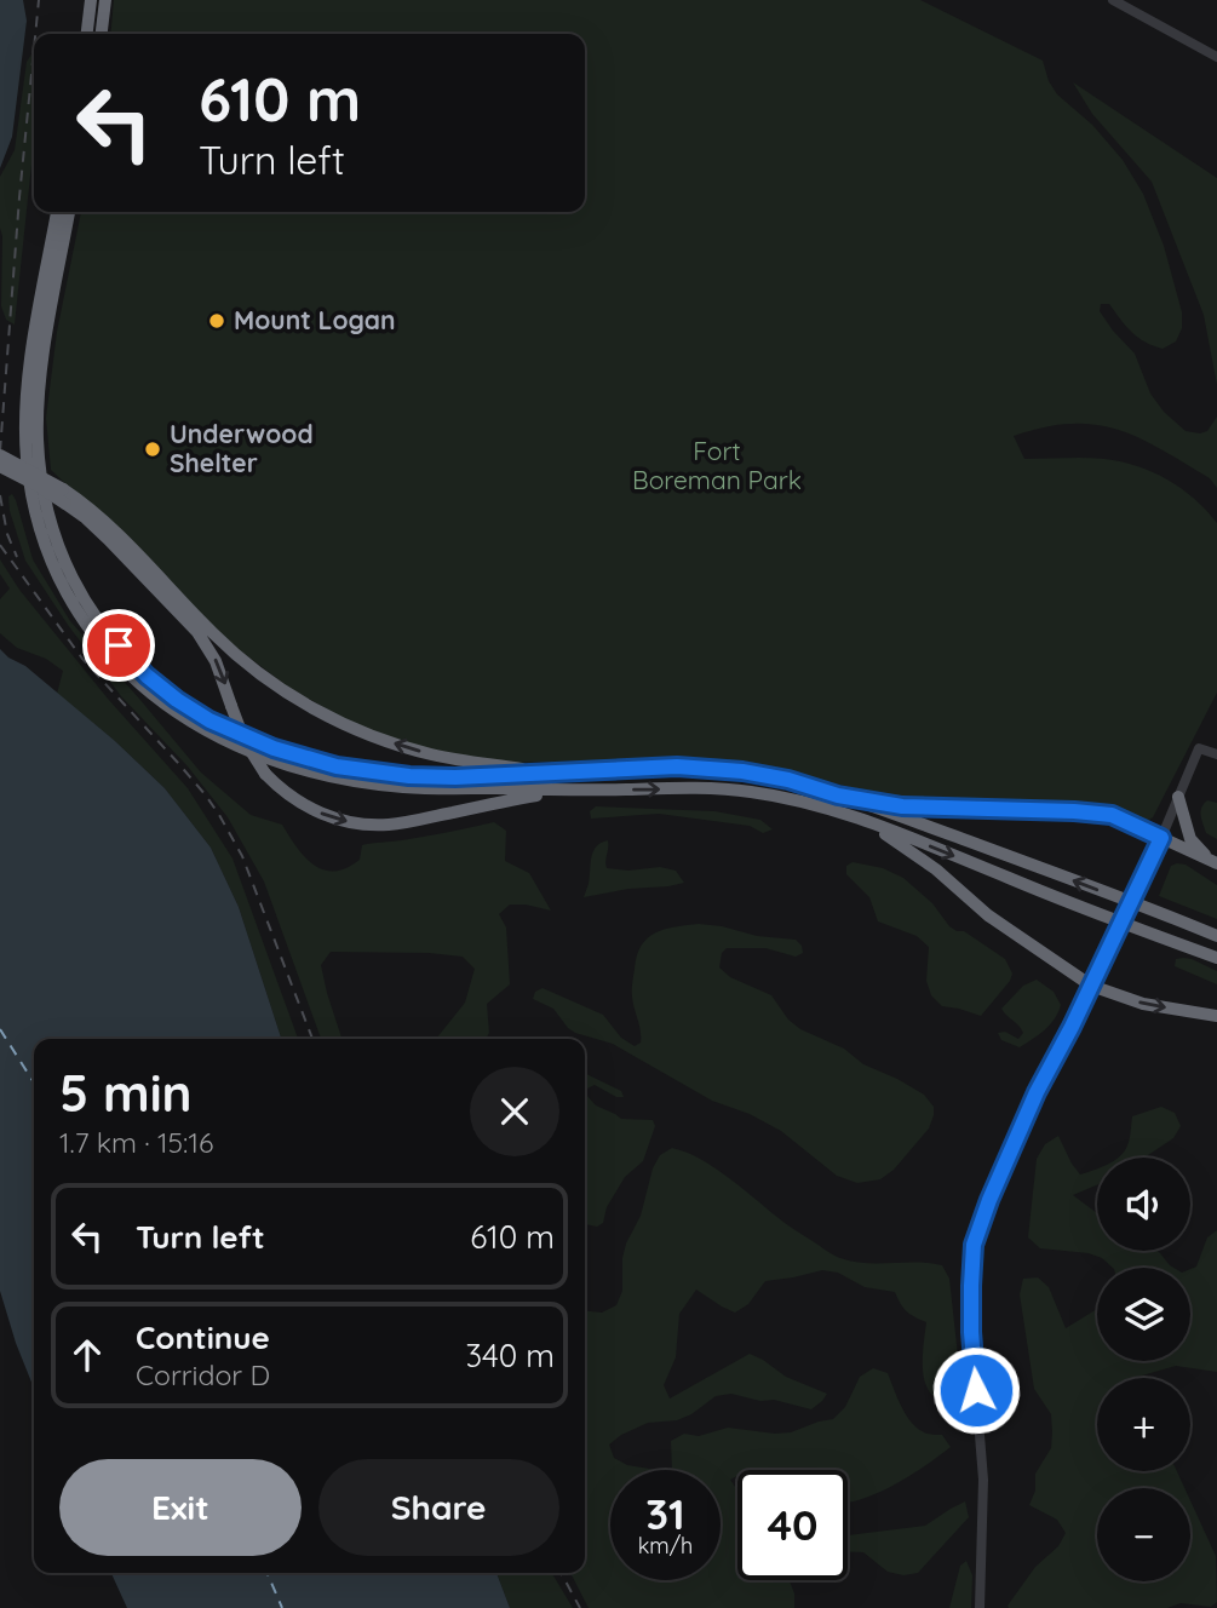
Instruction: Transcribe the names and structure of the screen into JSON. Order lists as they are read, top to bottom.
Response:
{
  "parks": ["Fort Boreman Park"],
  "places": ["Mount Logan", "Underwood Shelter"],
  "page": {
    "turn": ["610 m", "Turn left"],
    "heading": ["5 min", "1.7 km · 15:16"],
    "map_buttons": ["+", "−"],
    "list": [
      {
        "name": "Turn left",
        "value": "610 m"
      },
      {
        "name": "Continue",
        "note": "Corridor D",
        "value": "340 m"
      }
    ],
    "buttons": ["Exit", "Share"],
    "speed": "31 km/h",
    "limit": "40"
  }
}
